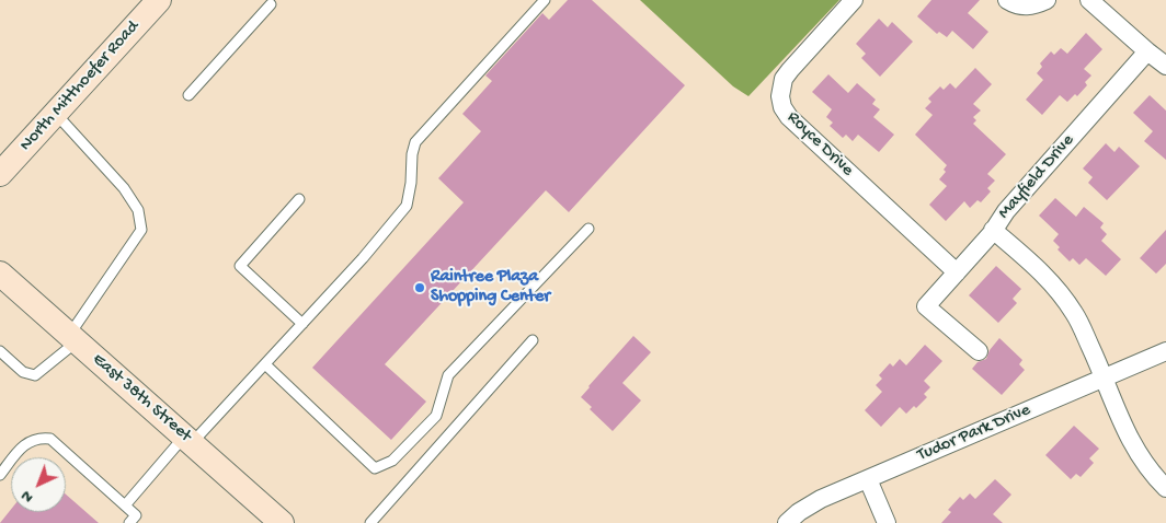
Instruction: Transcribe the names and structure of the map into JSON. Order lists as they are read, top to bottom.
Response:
{
  "streets": {
    "main road": ["North Mitthoefer Road", "East 38th Street"],
    "street": ["Royce Drive", "Mayfield Drive", "Tudor Park Drive"]
  },
  "crossings": [
    ["Mayfield Drive", "Tudor Park Drive"]
  ],
  "places": ["Raintree Plaza Shopping Center"],
  "north": "bottom left"
}
